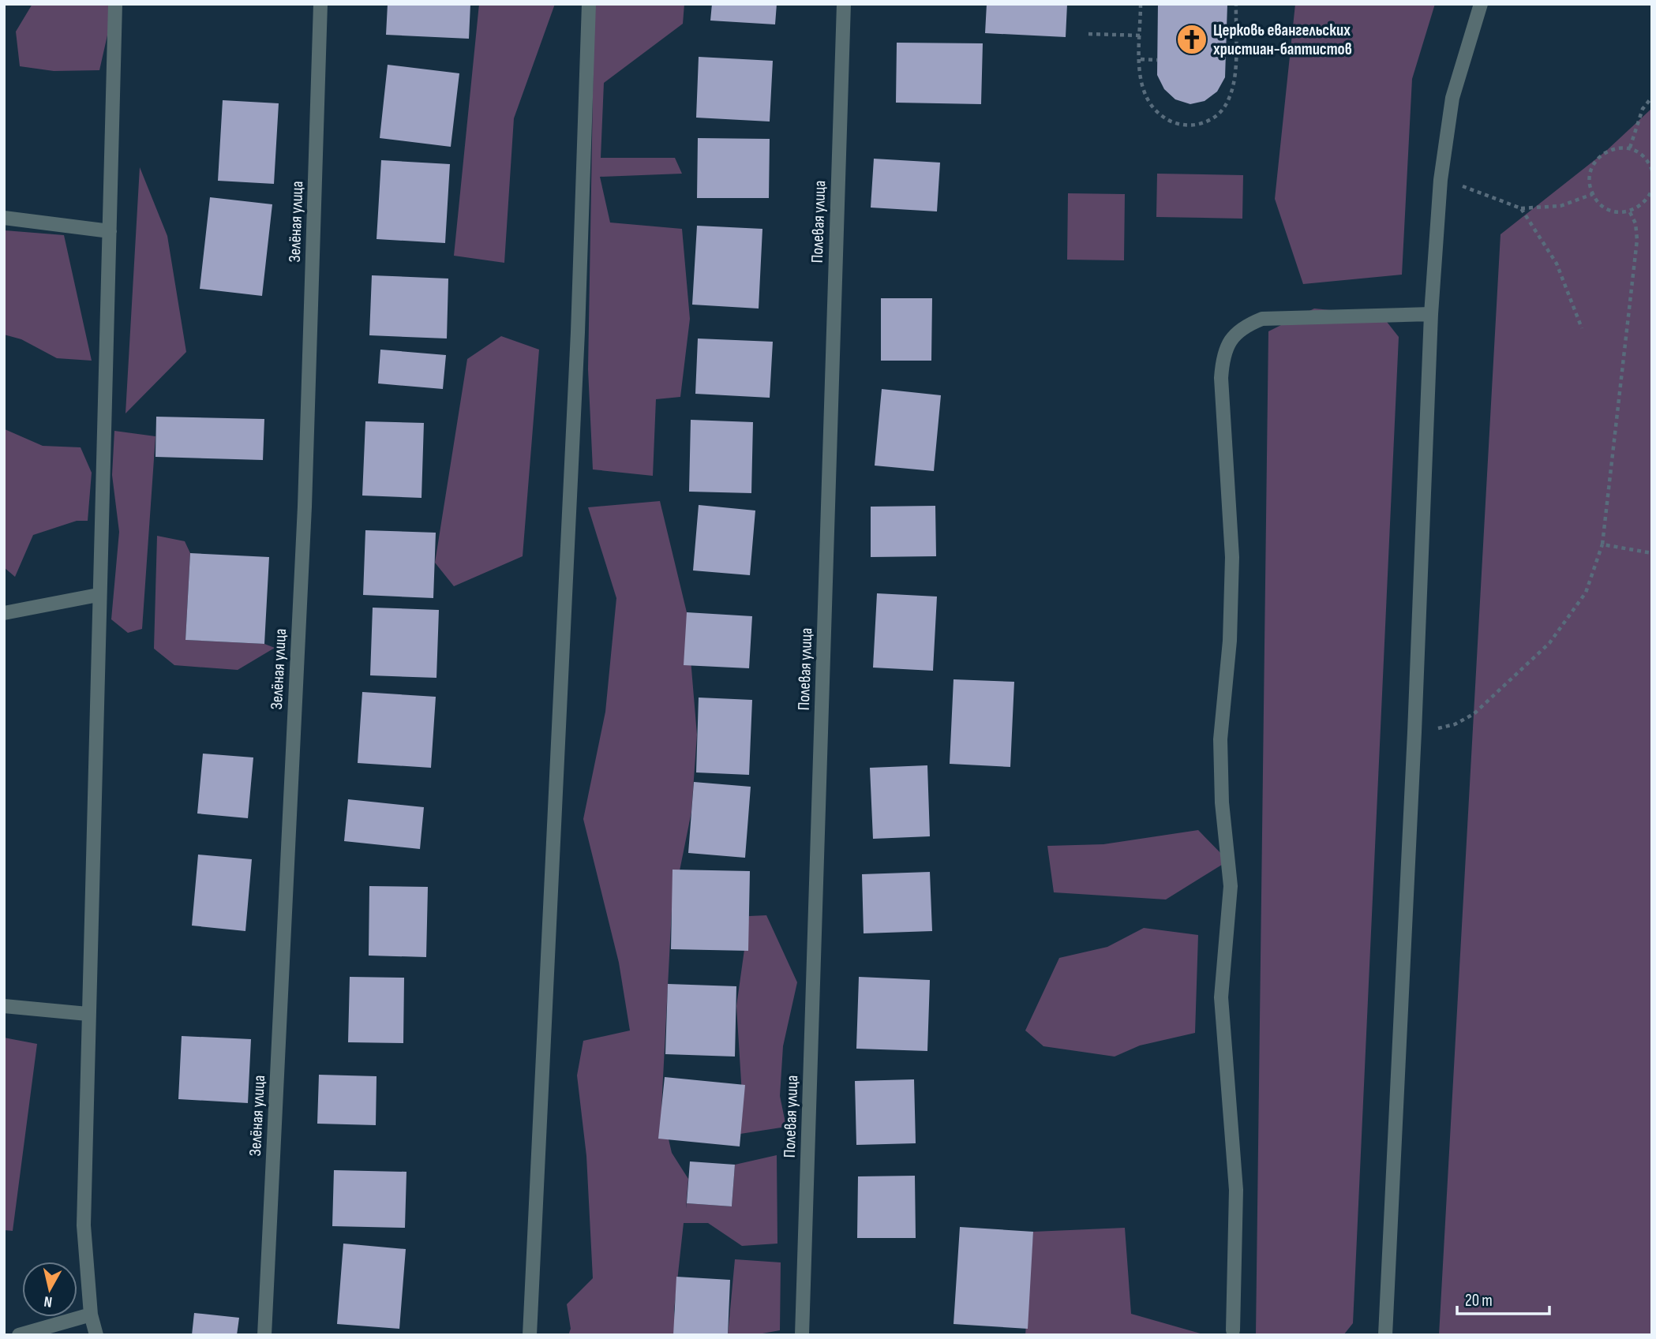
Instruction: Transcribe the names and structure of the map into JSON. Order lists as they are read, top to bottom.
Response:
{
  "streets": {
    "street": ["Зелёная улица", "Полевая улица"]
  },
  "places": {
    "church": ["Церковь евангельских христиан-баптистов"]
  },
  "scale_bar": "20 m",
  "north": "bottom"
}
